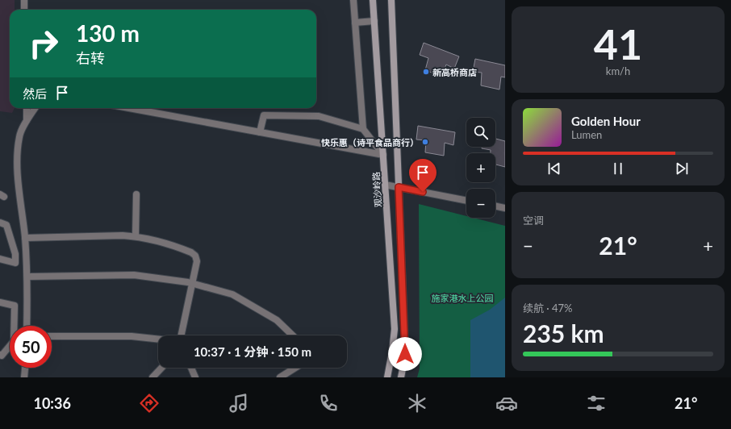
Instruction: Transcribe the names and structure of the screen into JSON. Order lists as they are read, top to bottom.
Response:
{
  "streets": {
    "main road": ["观沙岭路"]
  },
  "parks": ["施家港水上公园"],
  "places": ["新高桥商店", "快乐惠（诗平食品商行）"],
  "page": {
    "tile": [
      ["41", "km/h"],
      "空调",
      ["续航 · 47%", "235 km"]
    ],
    "turn": ["130 m", "右转"],
    "then": "然后",
    "song": ["Golden Hour", "Lumen"],
    "map_buttons": ["+", "−"],
    "heat": ["−", "21°", "+"],
    "limit": "50",
    "trip": "10:37 · 1 分钟 · 150 m",
    "tabs": ["10:36", "21°"]
  }
}
